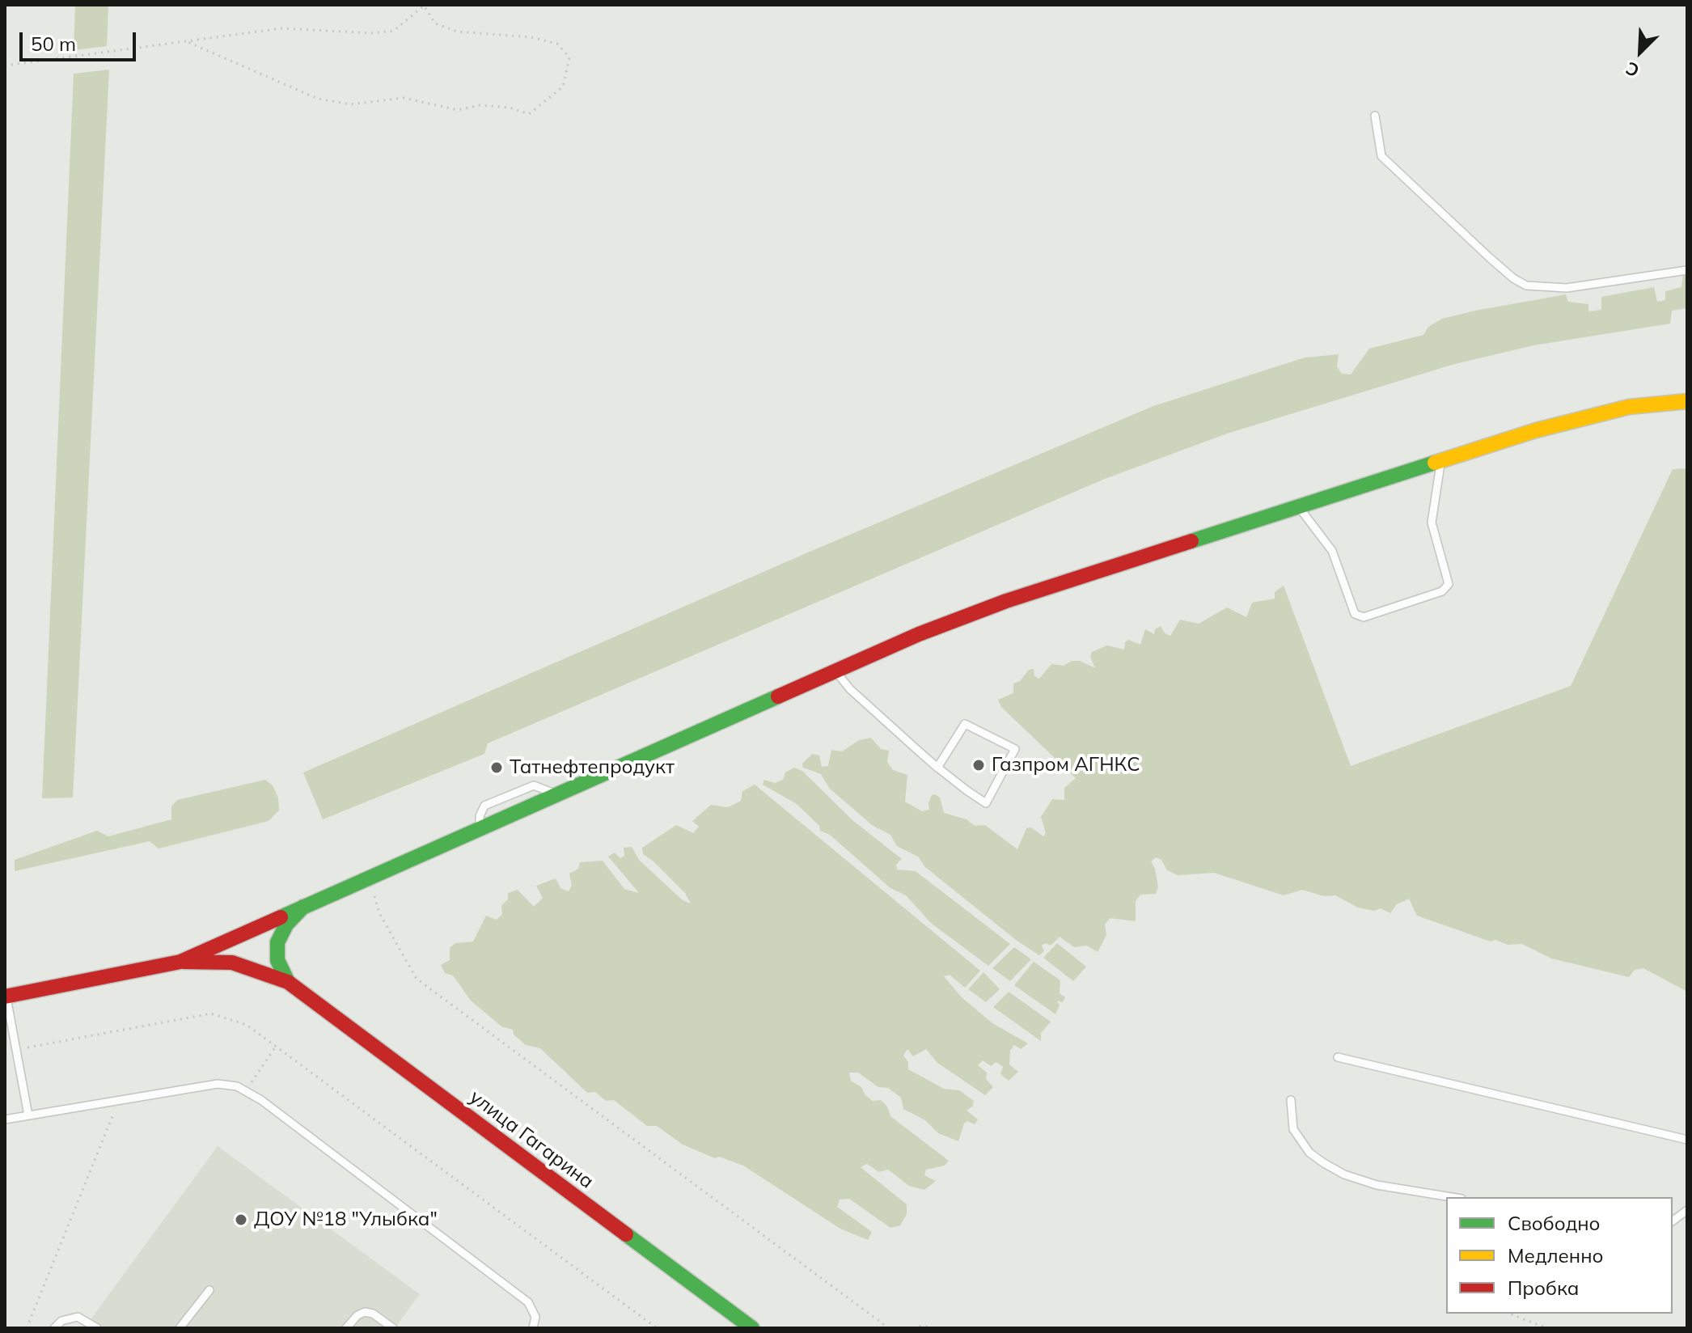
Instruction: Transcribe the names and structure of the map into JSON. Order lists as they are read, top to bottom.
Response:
{
  "streets": {
    "main road": ["улица Гагарина"]
  },
  "places": ["Газпром АГНКС", "Татнефтепродукт", "ДОУ №18 \"Улыбка\""],
  "legend": ["Свободно", "Медленно", "Пробка"],
  "scale_bar": "50 m",
  "north": "bottom left"
}
